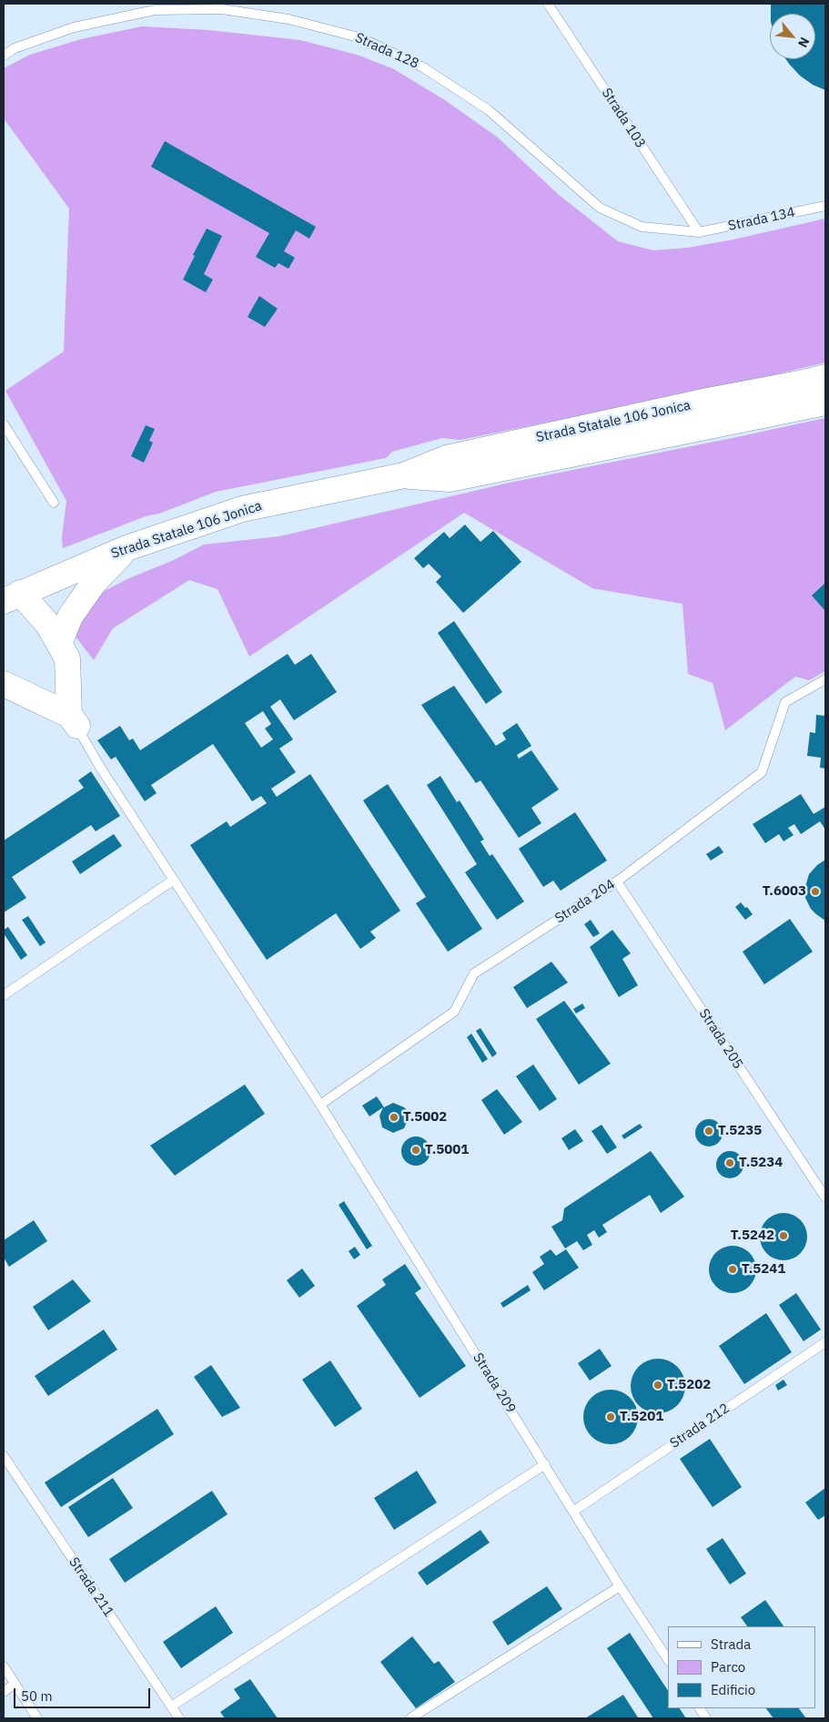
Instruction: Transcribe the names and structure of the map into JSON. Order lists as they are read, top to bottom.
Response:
{
  "streets": {
    "main road": ["Strada Statale 106 Jonica"],
    "lane": [
      "Strada 128",
      "Strada 103",
      "Strada 134",
      "Strada 204",
      "Strada 205",
      "Strada 209",
      "Strada 212",
      "Strada 211"
    ]
  },
  "crossings": [
    ["Strada 128", "Strada 103"],
    ["Strada 128", "Strada 134"],
    ["Strada 103", "Strada 134"],
    ["Strada 204", "Strada 205"],
    ["Strada 204", "Strada 209"],
    ["Strada 209", "Strada 212"]
  ],
  "places": [
    "T.6003",
    "T.5002",
    "T.5235",
    "T.5001",
    "T.5234",
    "T.5242",
    "T.5241",
    "T.5202",
    "T.5201"
  ],
  "legend": ["Strada", "Parco", "Edificio"],
  "scale_bar": "50 m",
  "north": "bottom right"
}
